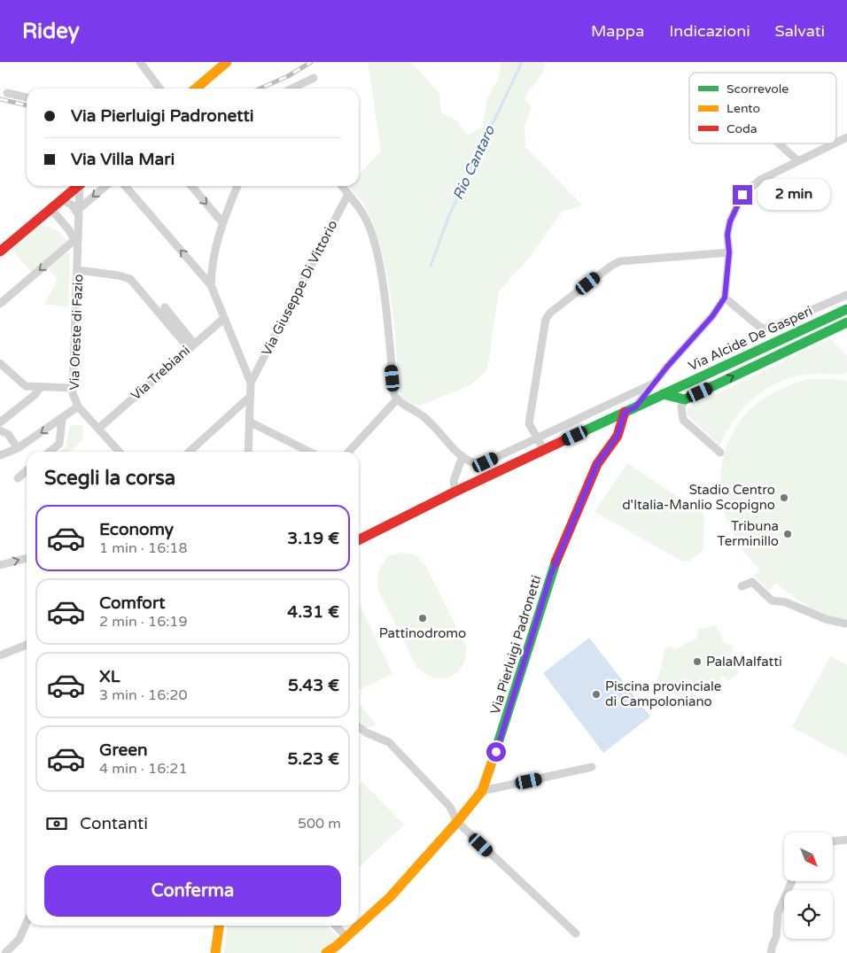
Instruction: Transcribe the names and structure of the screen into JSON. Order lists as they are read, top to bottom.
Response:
{
  "streets": {
    "street": [
      "Via Giuseppe Di Vittorio",
      "Via Oreste di Fazio",
      "Via Alcide De Gasperi",
      "Via Trebiani",
      "Via Pierluigi Padronetti"
    ]
  },
  "crossings": [
    ["Via Oreste di Fazio", "Via Trebiani"],
    ["Via Alcide De Gasperi", "Via Pierluigi Padronetti"]
  ],
  "water": ["Rio Cantaro"],
  "places": [
    "Stadio Centro d'Italia-Manlio Scopigno",
    "Tribuna Terminillo",
    "Pattinodromo",
    "PalaMalfatti",
    "Piscina provinciale di Campoloniano"
  ],
  "legend": ["Scorrevole", "Lento", "Coda"],
  "north": "bottom right",
  "page": {
    "header": "Ridey",
    "nav": ["Mappa", "Indicazioni", "Salvati"],
    "banner": ["Via Pierluigi Padronetti", "Via Villa Mari"],
    "bubble": "2 min",
    "heading": "Scegli la corsa",
    "list": [
      {
        "name": "Economy",
        "note": "1 min · 16:18",
        "value": "3.19 €"
      },
      {
        "name": "Comfort",
        "note": "2 min · 16:19",
        "value": "4.31 €"
      },
      {
        "name": "XL",
        "note": "3 min · 16:20",
        "value": "5.43 €"
      },
      {
        "name": "Green",
        "note": "4 min · 16:21",
        "value": "5.23 €"
      }
    ],
    "pay": ["Contanti", "500 m"],
    "buttons": "Conferma"
  }
}
